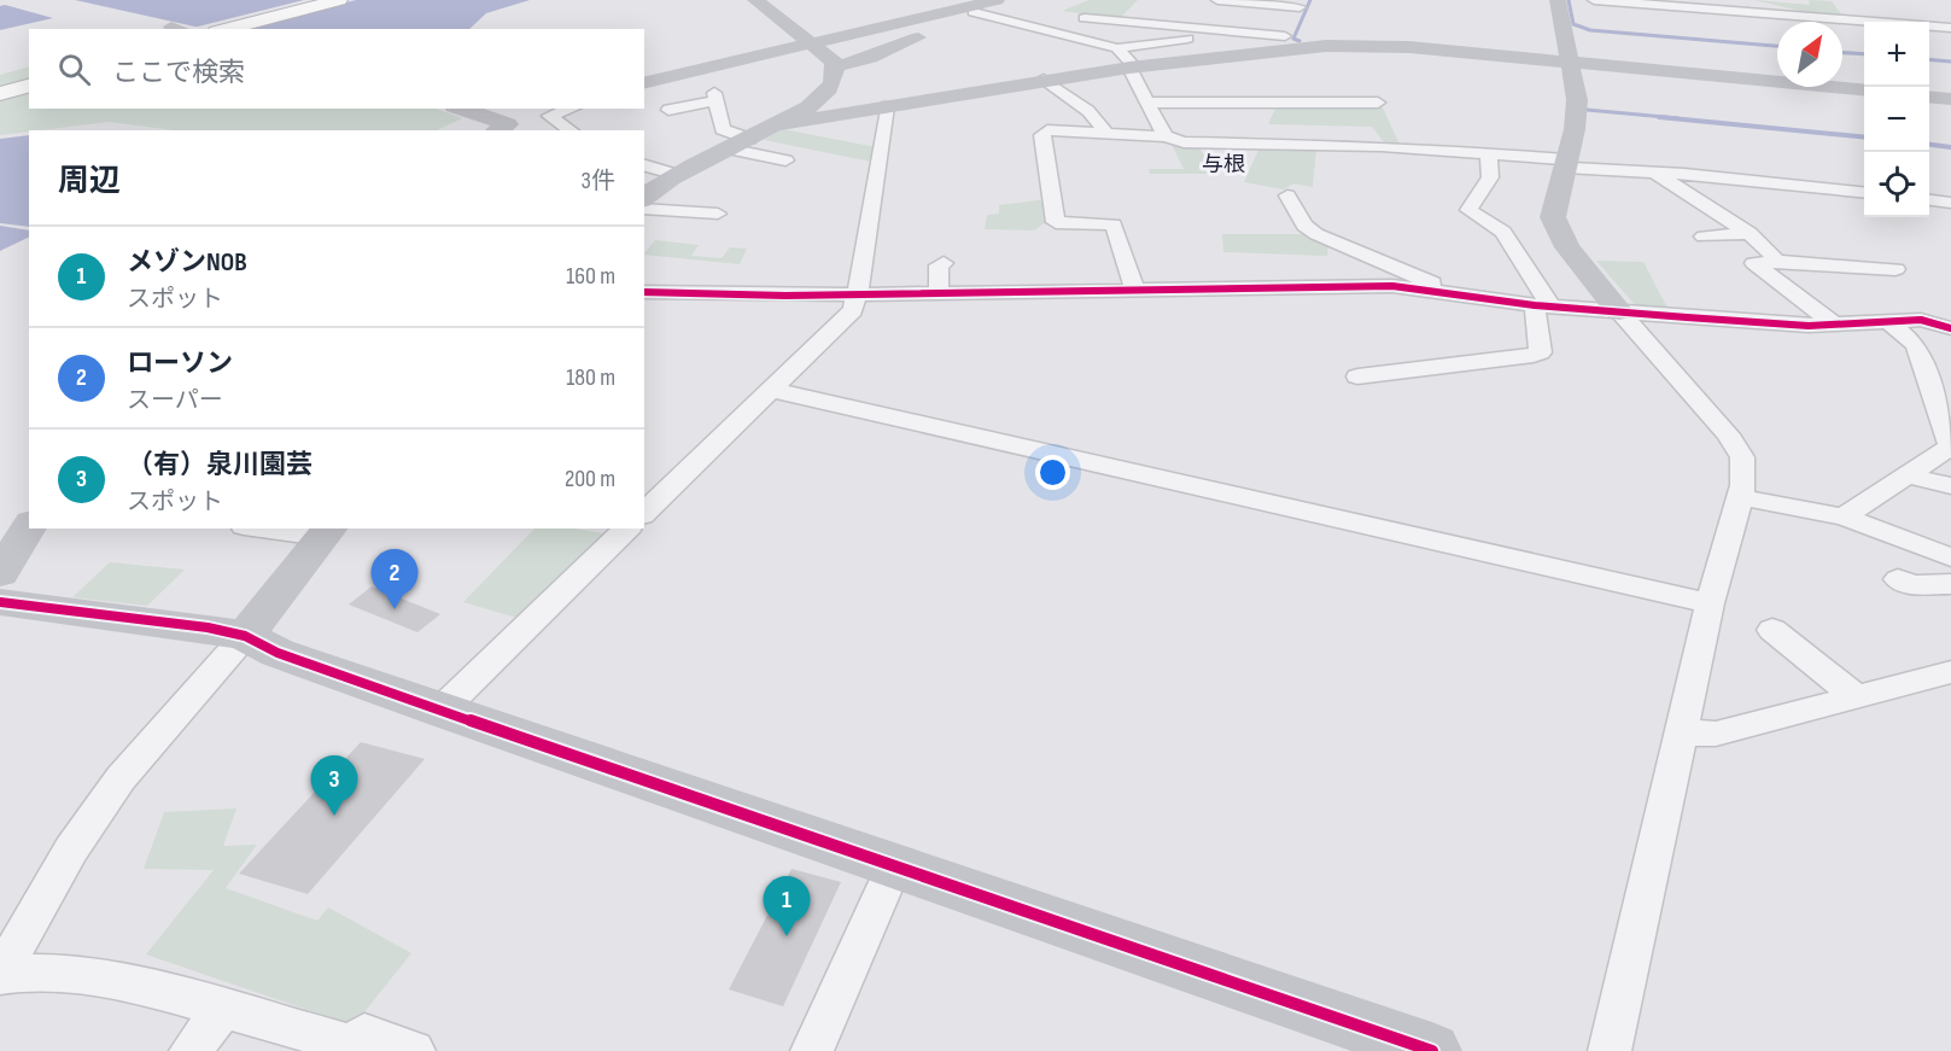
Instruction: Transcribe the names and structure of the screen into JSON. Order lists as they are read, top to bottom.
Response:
{
  "districts": ["与根"],
  "north": "top right",
  "page": {
    "map_buttons": ["+", "−"],
    "search": "ここで検索",
    "heading": ["周辺", "3件"],
    "list": [
      {
        "mark": "1",
        "name": "メゾンNOB",
        "note": "スポット",
        "value": "160 m"
      },
      {
        "mark": "2",
        "name": "ローソン",
        "note": "スーパー",
        "value": "180 m"
      },
      {
        "mark": "3",
        "name": "（有）泉川園芸",
        "note": "スポット",
        "value": "200 m"
      }
    ],
    "pins": ["2", "3", "1"]
  }
}
